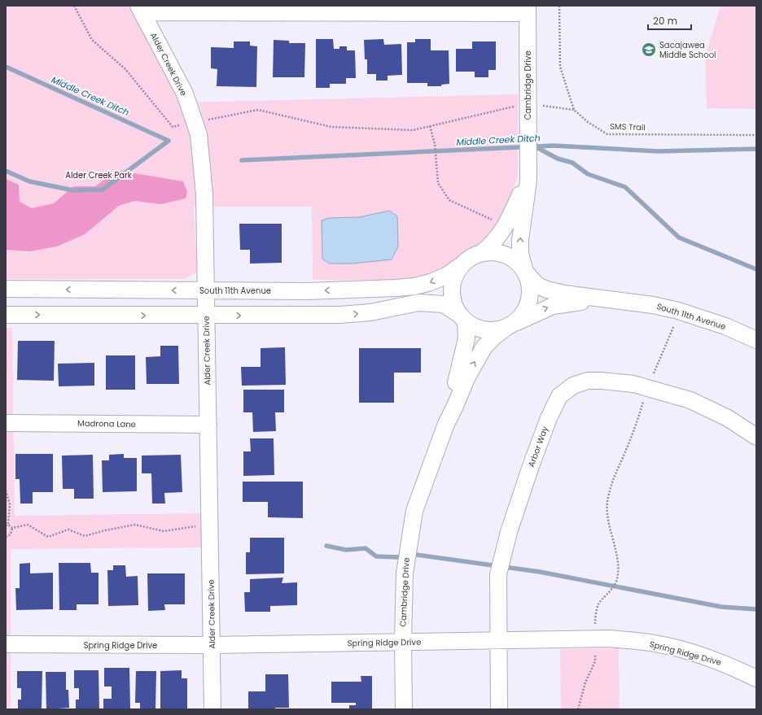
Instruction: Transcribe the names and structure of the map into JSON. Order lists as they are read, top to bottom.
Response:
{
  "streets": {
    "street": [
      "Alder Creek Drive",
      "Cambridge Drive",
      "South 11th Avenue",
      "Madrona Lane",
      "Arbor Way",
      "Spring Ridge Drive"
    ],
    "path": ["SMS Trail"]
  },
  "crossings": [
    ["Alder Creek Drive", "South 11th Avenue"],
    ["Alder Creek Drive", "Madrona Lane"],
    ["Alder Creek Drive", "Spring Ridge Drive"],
    ["Cambridge Drive", "South 11th Avenue"],
    ["Cambridge Drive", "Spring Ridge Drive"],
    ["Arbor Way", "Spring Ridge Drive"]
  ],
  "water": ["Middle Creek Ditch"],
  "parks": ["Alder Creek Park"],
  "places": {
    "school or university": ["Sacajawea Middle School"]
  },
  "scale_bar": "20 m"
}
